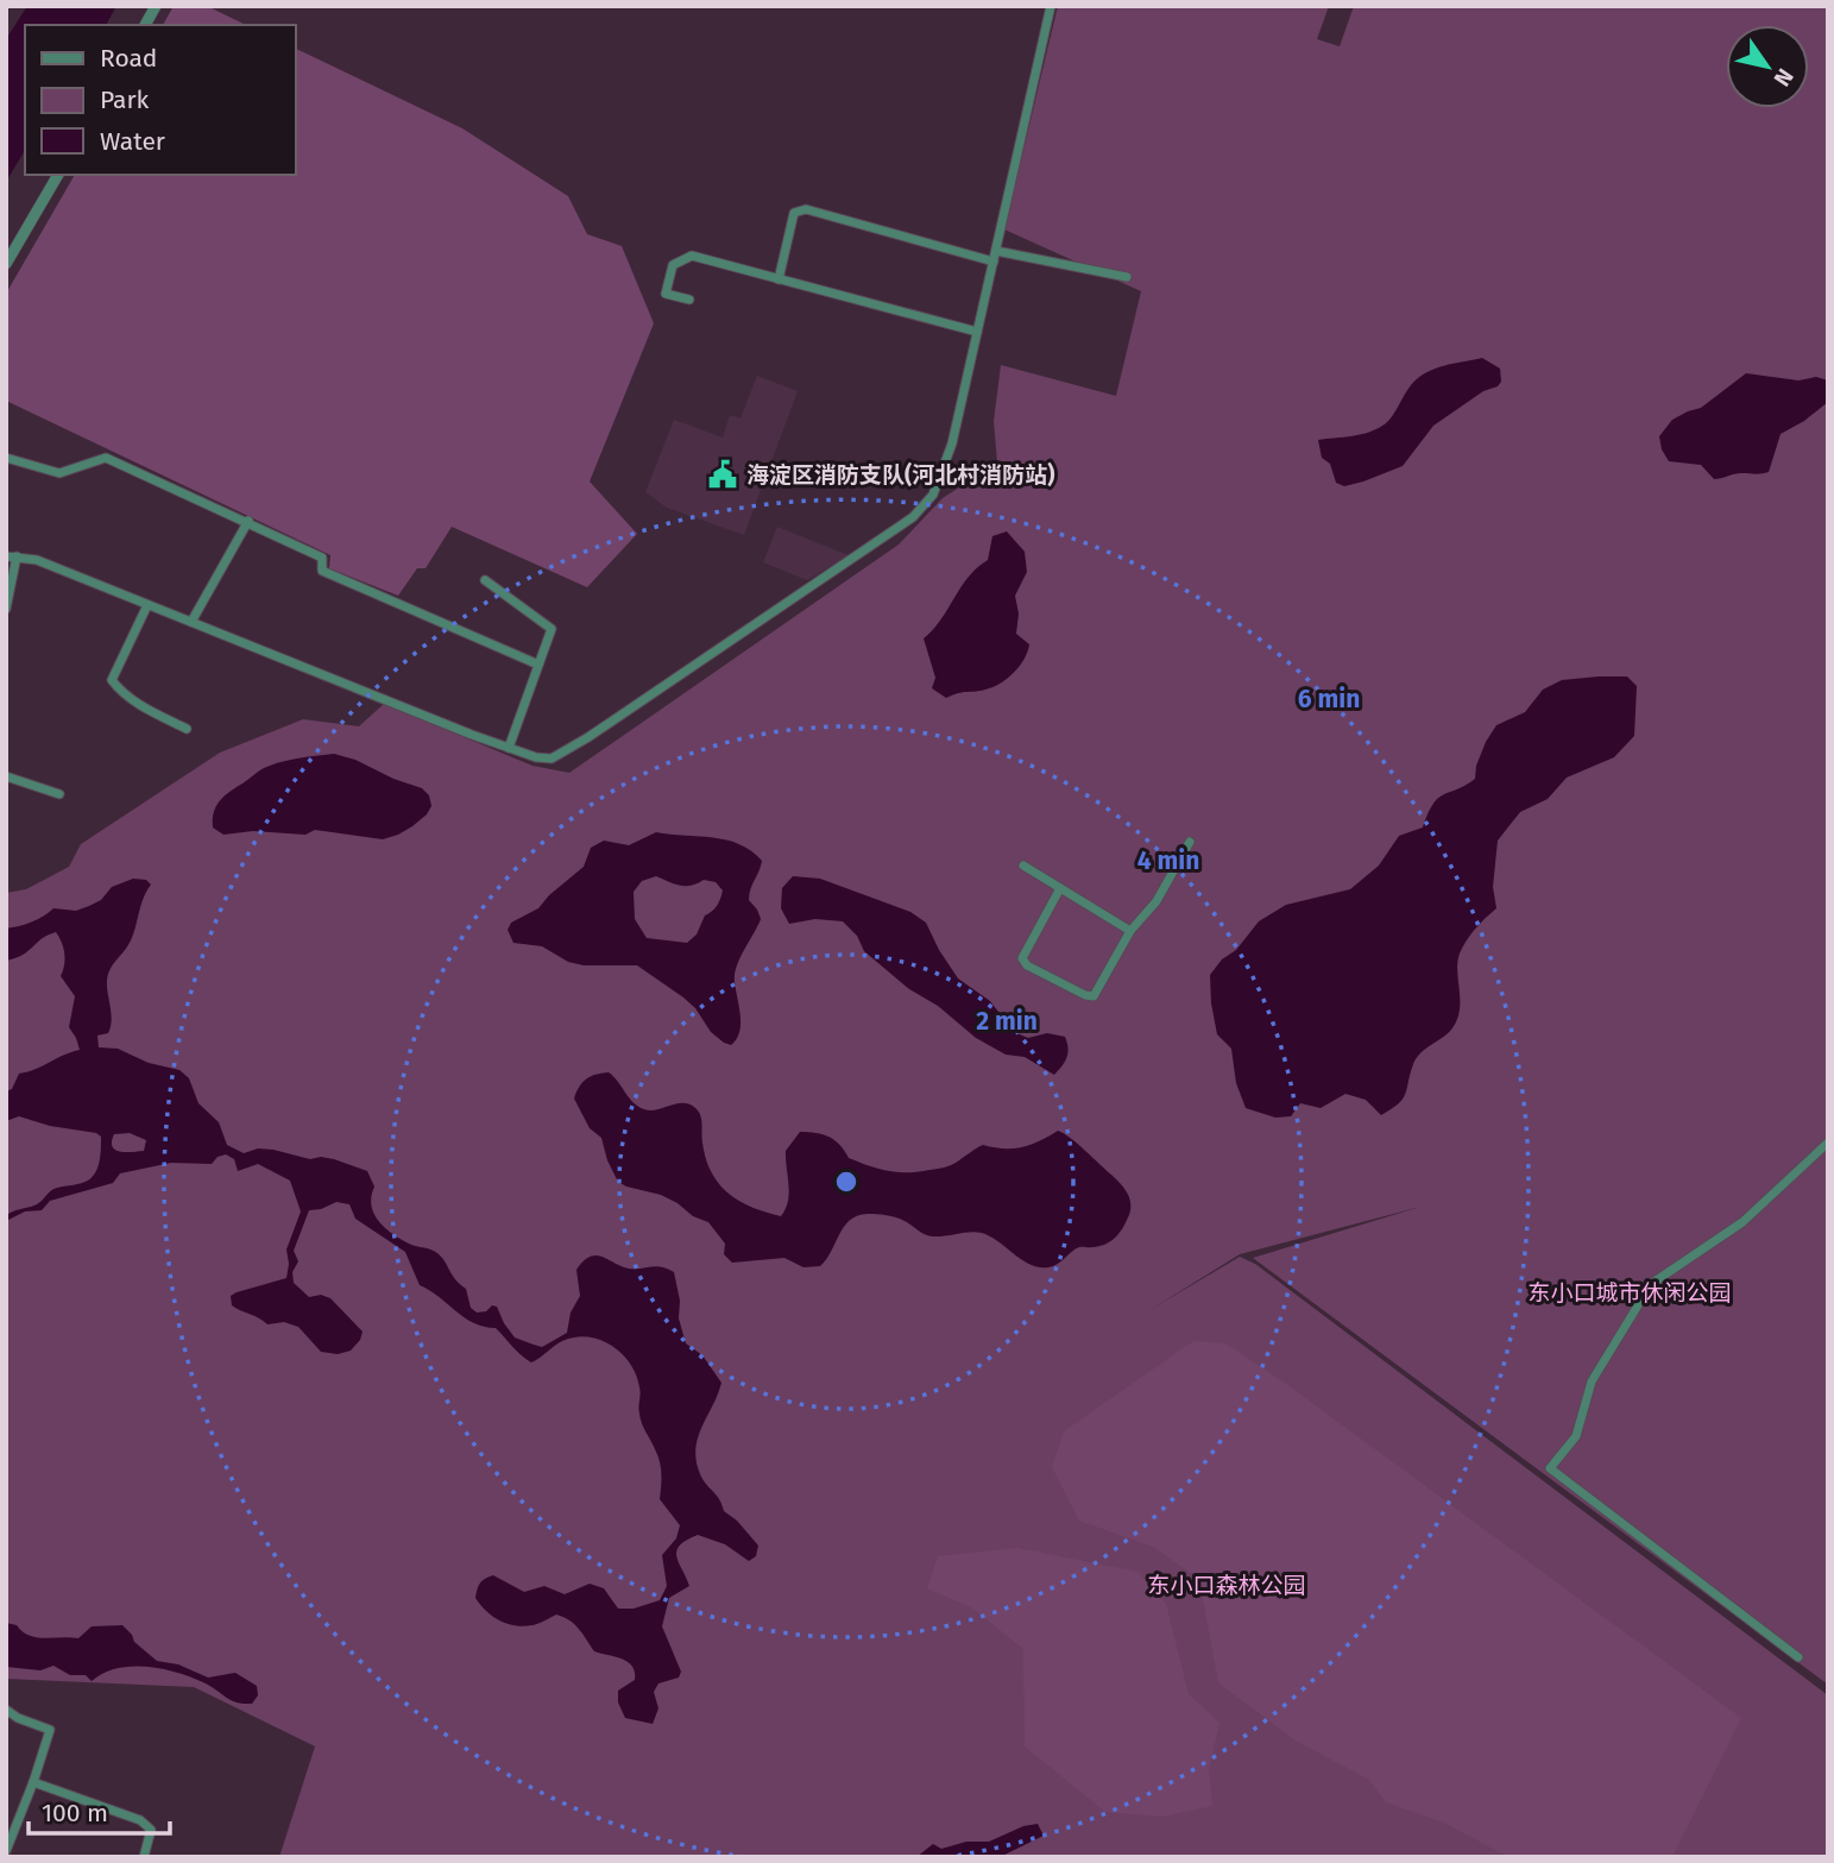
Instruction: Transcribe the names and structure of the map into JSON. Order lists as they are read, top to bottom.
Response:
{
  "parks": ["东小口城市休闲公园", "东小口森林公园"],
  "places": {
    "public building": ["海淀区消防支队(河北村消防站)"]
  },
  "legend": ["Road", "Park", "Water"],
  "scale_bar": "100 m",
  "north": "bottom right",
  "rings": ["6 min", "4 min", "2 min"]
}
